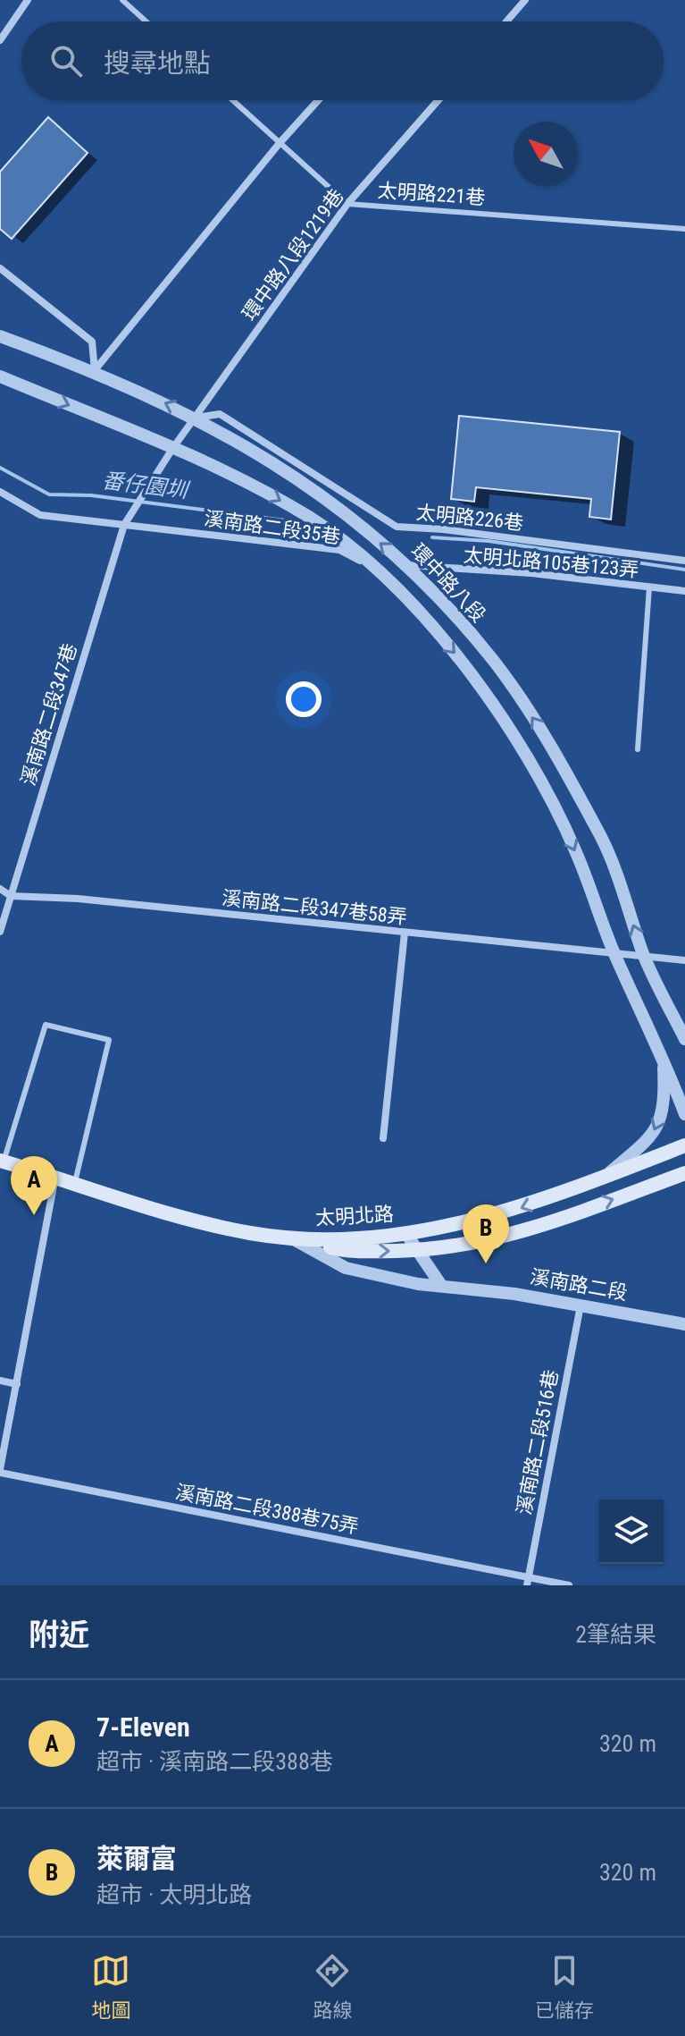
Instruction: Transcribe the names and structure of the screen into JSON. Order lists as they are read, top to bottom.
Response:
{
  "streets": {
    "main road": ["太明北路"],
    "street": [
      "環中路八段1219巷",
      "太明路226巷",
      "溪南路二段35巷",
      "太明北路105巷123弄",
      "環中路八段",
      "溪南路二段347巷",
      "溪南路二段347巷58弄",
      "溪南路二段",
      "溪南路二段516巷",
      "溪南路二段388巷75弄"
    ],
    "lane": ["太明路221巷"]
  },
  "crossings": [
    ["太明路221巷", "環中路八段1219巷"],
    ["環中路八段1219巷", "太明路226巷"],
    ["環中路八段1219巷", "環中路八段"],
    ["環中路八段1219巷", "溪南路二段347巷"],
    ["太明路226巷", "環中路八段"],
    ["溪南路二段35巷", "溪南路二段347巷"],
    ["太明北路105巷123弄", "環中路八段"],
    ["環中路八段", "溪南路二段347巷58弄"],
    ["溪南路二段347巷", "溪南路二段347巷58弄"],
    ["太明北路", "溪南路二段"],
    ["溪南路二段", "溪南路二段516巷"],
    ["溪南路二段516巷", "溪南路二段388巷75弄"]
  ],
  "water": ["番仔園圳"],
  "north": "top left",
  "page": {
    "search": "搜尋地點",
    "pins": ["A", "B"],
    "heading": ["附近", "2筆結果"],
    "list": [
      {
        "mark": "A",
        "name": "7-Eleven",
        "note": "超市 · 溪南路二段388巷",
        "value": "320 m"
      },
      {
        "mark": "B",
        "name": "萊爾富",
        "note": "超市 · 太明北路",
        "value": "320 m"
      }
    ],
    "nav": ["地圖", "路線", "已儲存"]
  }
}
